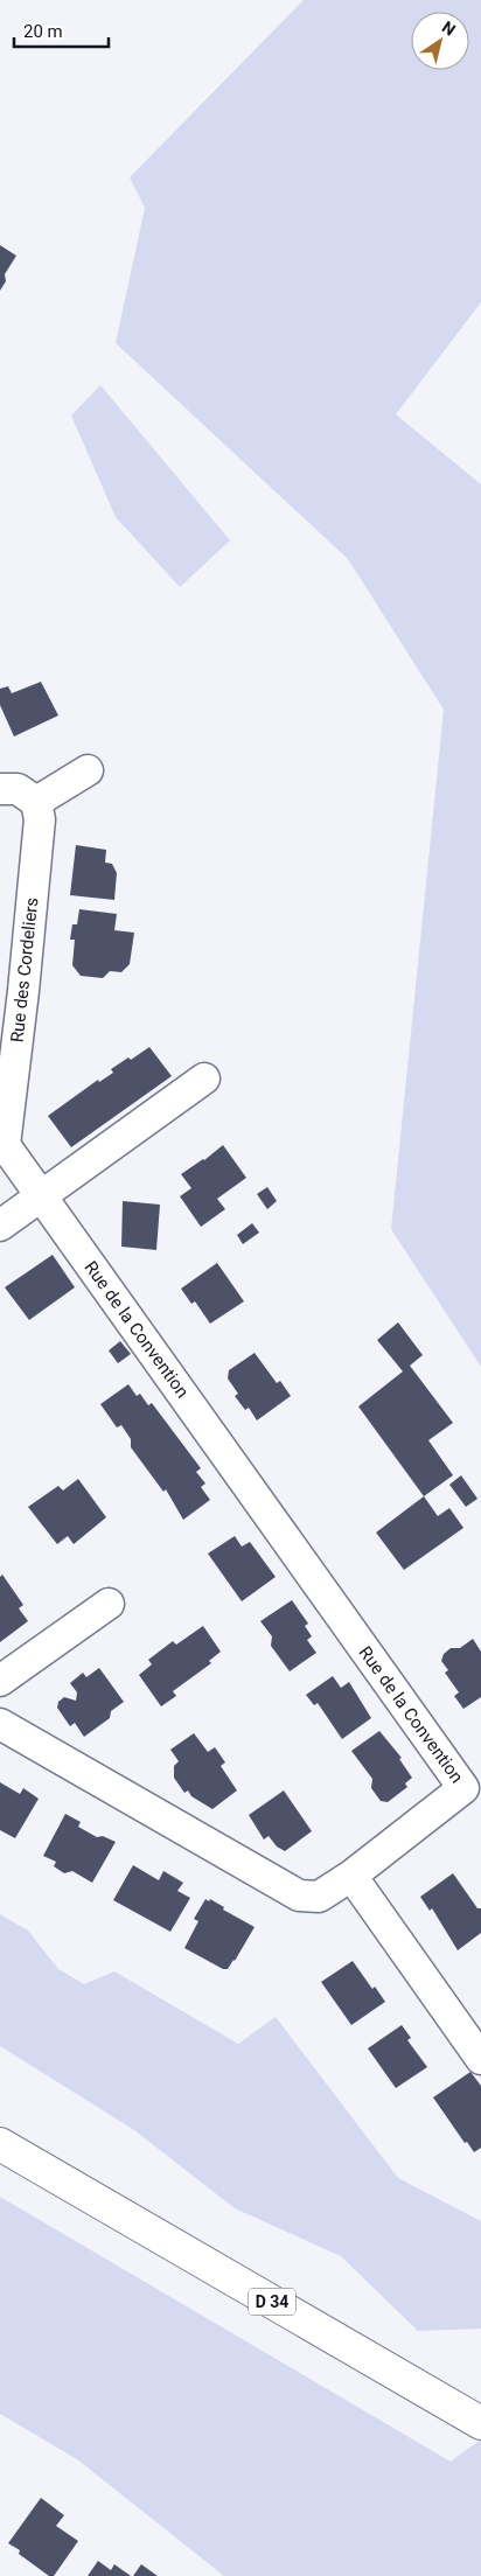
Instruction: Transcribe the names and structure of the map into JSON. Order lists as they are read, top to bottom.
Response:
{
  "streets": {
    "main road": ["D 34"],
    "street": ["Rue des Cordeliers", "Rue de la Convention"]
  },
  "crossings": [
    ["Rue des Cordeliers", "Rue de la Convention"]
  ],
  "scale_bar": "20 m",
  "north": "top right"
}
